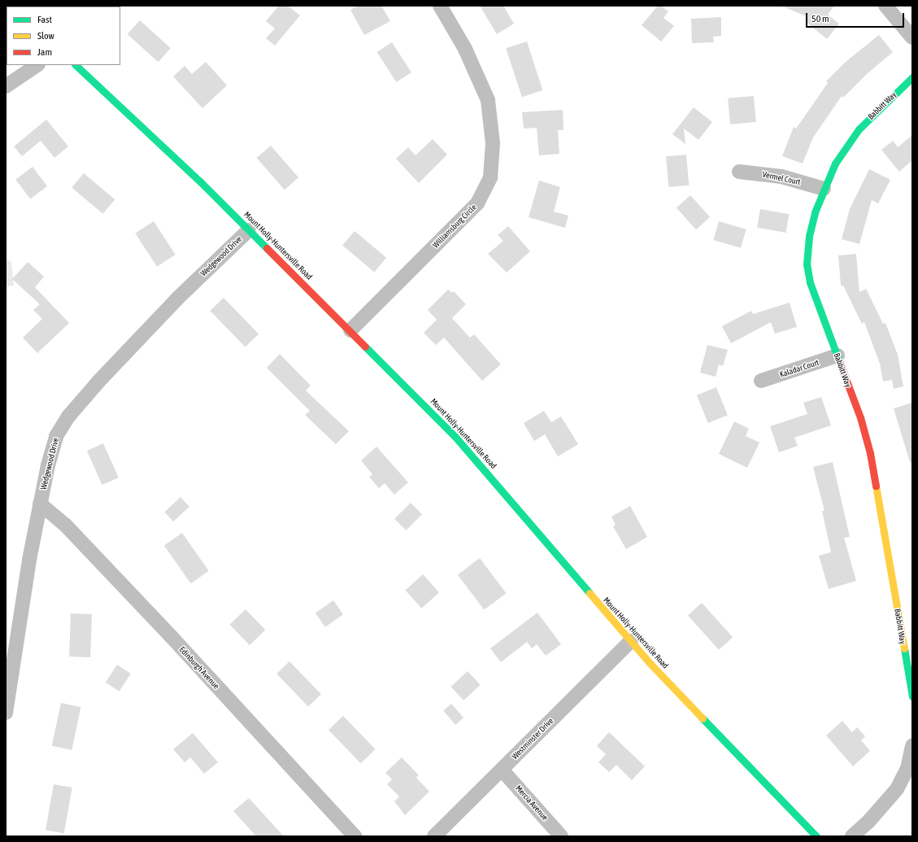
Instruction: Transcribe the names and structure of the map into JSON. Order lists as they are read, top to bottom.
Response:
{
  "streets": {
    "main road": ["Babbitt Way", "Mount Holly-Huntersville Road"],
    "street": [
      "Vermel Court",
      "Williamsburg Circle",
      "Wedgewood Drive",
      "Kaladar Court",
      "Edinburgh Avenue",
      "Westminster Drive",
      "Mercia Avenue"
    ]
  },
  "crossings": [
    ["Babbitt Way", "Vermel Court"],
    ["Babbitt Way", "Kaladar Court"],
    ["Williamsburg Circle", "Mount Holly-Huntersville Road"],
    ["Mount Holly-Huntersville Road", "Wedgewood Drive"],
    ["Mount Holly-Huntersville Road", "Westminster Drive"],
    ["Wedgewood Drive", "Edinburgh Avenue"],
    ["Westminster Drive", "Mercia Avenue"]
  ],
  "legend": ["Fast", "Slow", "Jam"],
  "scale_bar": "50 m"
}
